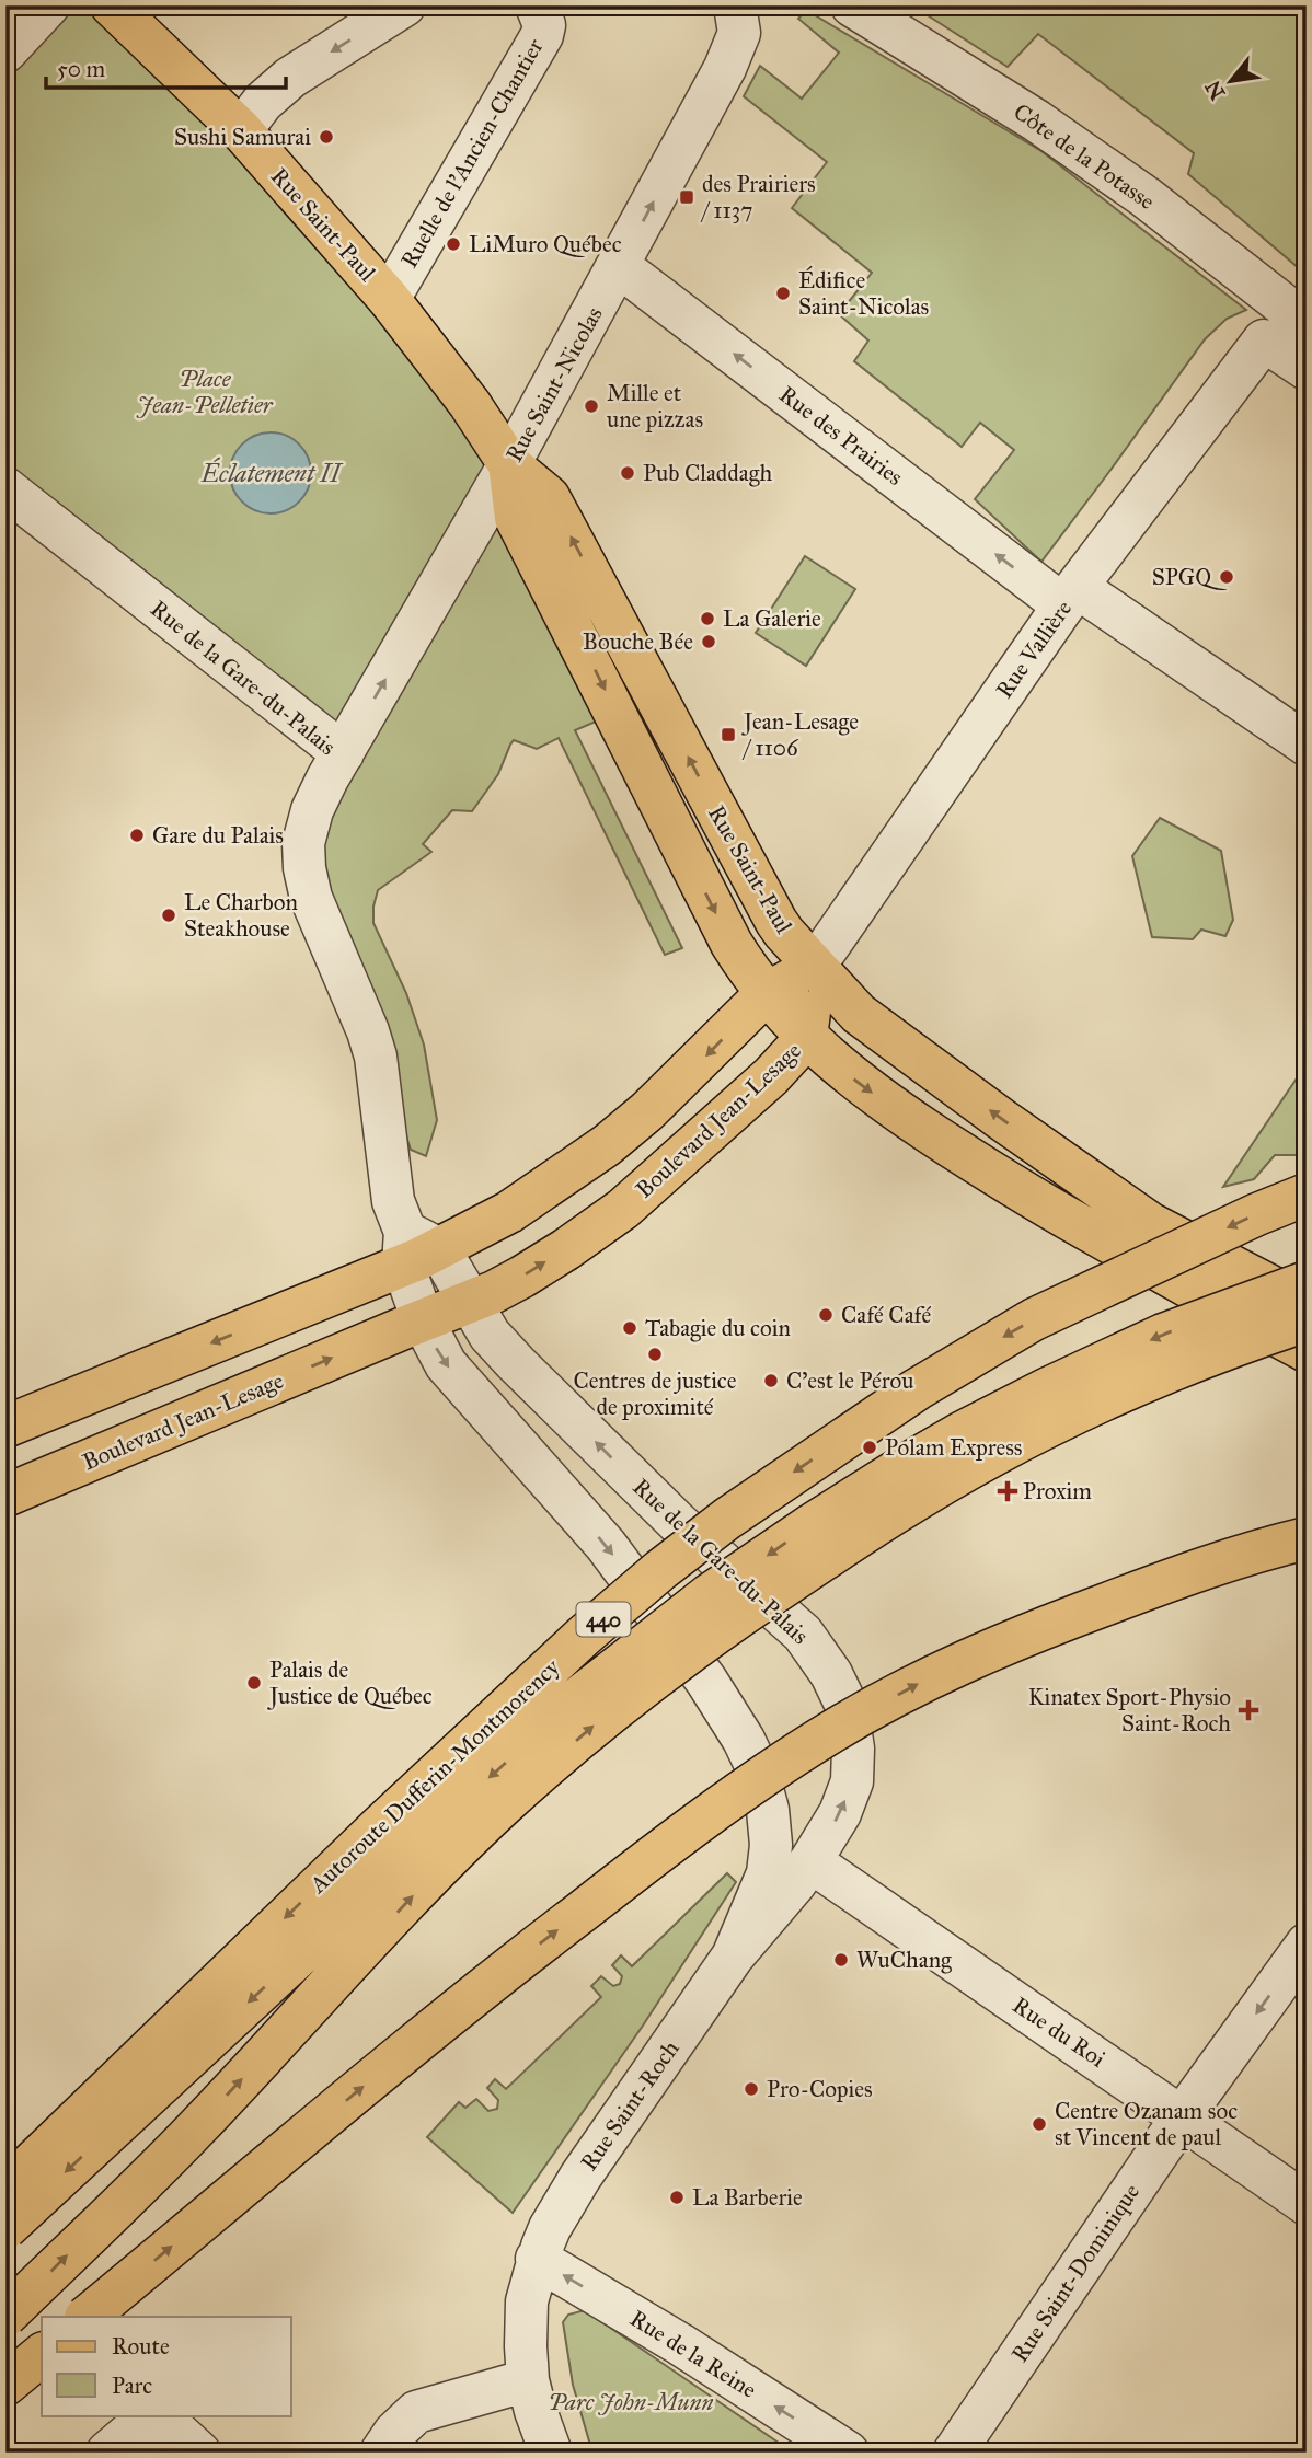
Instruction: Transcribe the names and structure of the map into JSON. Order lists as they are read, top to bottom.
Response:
{
  "streets": {
    "main road": [
      "Rue Saint-Paul",
      "Boulevard Jean-Lesage",
      "440",
      "Autoroute Dufferin-Montmorency"
    ],
    "street": [
      "Ruelle de l'Ancien-Chantier",
      "Côte de la Potasse",
      "Rue Saint-Nicolas",
      "Rue des Prairies",
      "Rue Vallière",
      "Rue de la Gare-du-Palais",
      "Rue du Roi",
      "Rue Saint-Roch",
      "Rue Saint-Dominique",
      "Rue de la Reine"
    ]
  },
  "crossings": [
    ["Ruelle de l'Ancien-Chantier", "Rue Saint-Paul"],
    ["Rue Saint-Paul", "Rue Saint-Nicolas"],
    ["Rue Saint-Paul", "Rue Vallière"],
    ["Rue Saint-Paul", "Boulevard Jean-Lesage"],
    ["Rue Saint-Nicolas", "Rue des Prairies"],
    ["Rue Saint-Nicolas", "Rue de la Gare-du-Palais"],
    ["Rue des Prairies", "Rue Vallière"],
    ["Rue Vallière", "Boulevard Jean-Lesage"],
    ["Rue de la Gare-du-Palais", "Boulevard Jean-Lesage"],
    ["Rue de la Gare-du-Palais", "Rue du Roi"],
    ["Rue de la Gare-du-Palais", "Rue Saint-Roch"],
    ["Rue du Roi", "Rue Saint-Dominique"],
    ["Rue Saint-Roch", "Rue de la Reine"]
  ],
  "one_way": ["Rue Saint-Nicolas", "Rue des Prairies", "Rue de la Reine"],
  "water": ["Éclatement II"],
  "parks": ["Place Jean-Pelletier", "Parc John-Munn"],
  "places": {
    "other": [
      "Sushi Samurai",
      "LiMuro Québec",
      "Édifice Saint-Nicolas",
      "Mille et une pizzas",
      "Pub Claddagh",
      "SPGQ",
      "La Galerie",
      "Bouche Bée",
      "Gare du Palais",
      "Le Charbon Steakhouse",
      "Café Café",
      "Tabagie du coin",
      "Centres de justice de proximité",
      "C'est le Pérou",
      "Polam Express",
      "Palais de Justice de Québec",
      "WuChang",
      "Pro-Copies",
      "Centre Ozanam soc st Vincent de paul",
      "La Barberie"
    ],
    "transit": ["des Prairiers / 1137", "Jean-Lesage / 1106"],
    "health": ["Proxim", "Kinatex Sport-Physio Saint-Roch"]
  },
  "legend": ["Route", "Parc"],
  "scale_bar": "50 m",
  "north": "bottom left"
}
